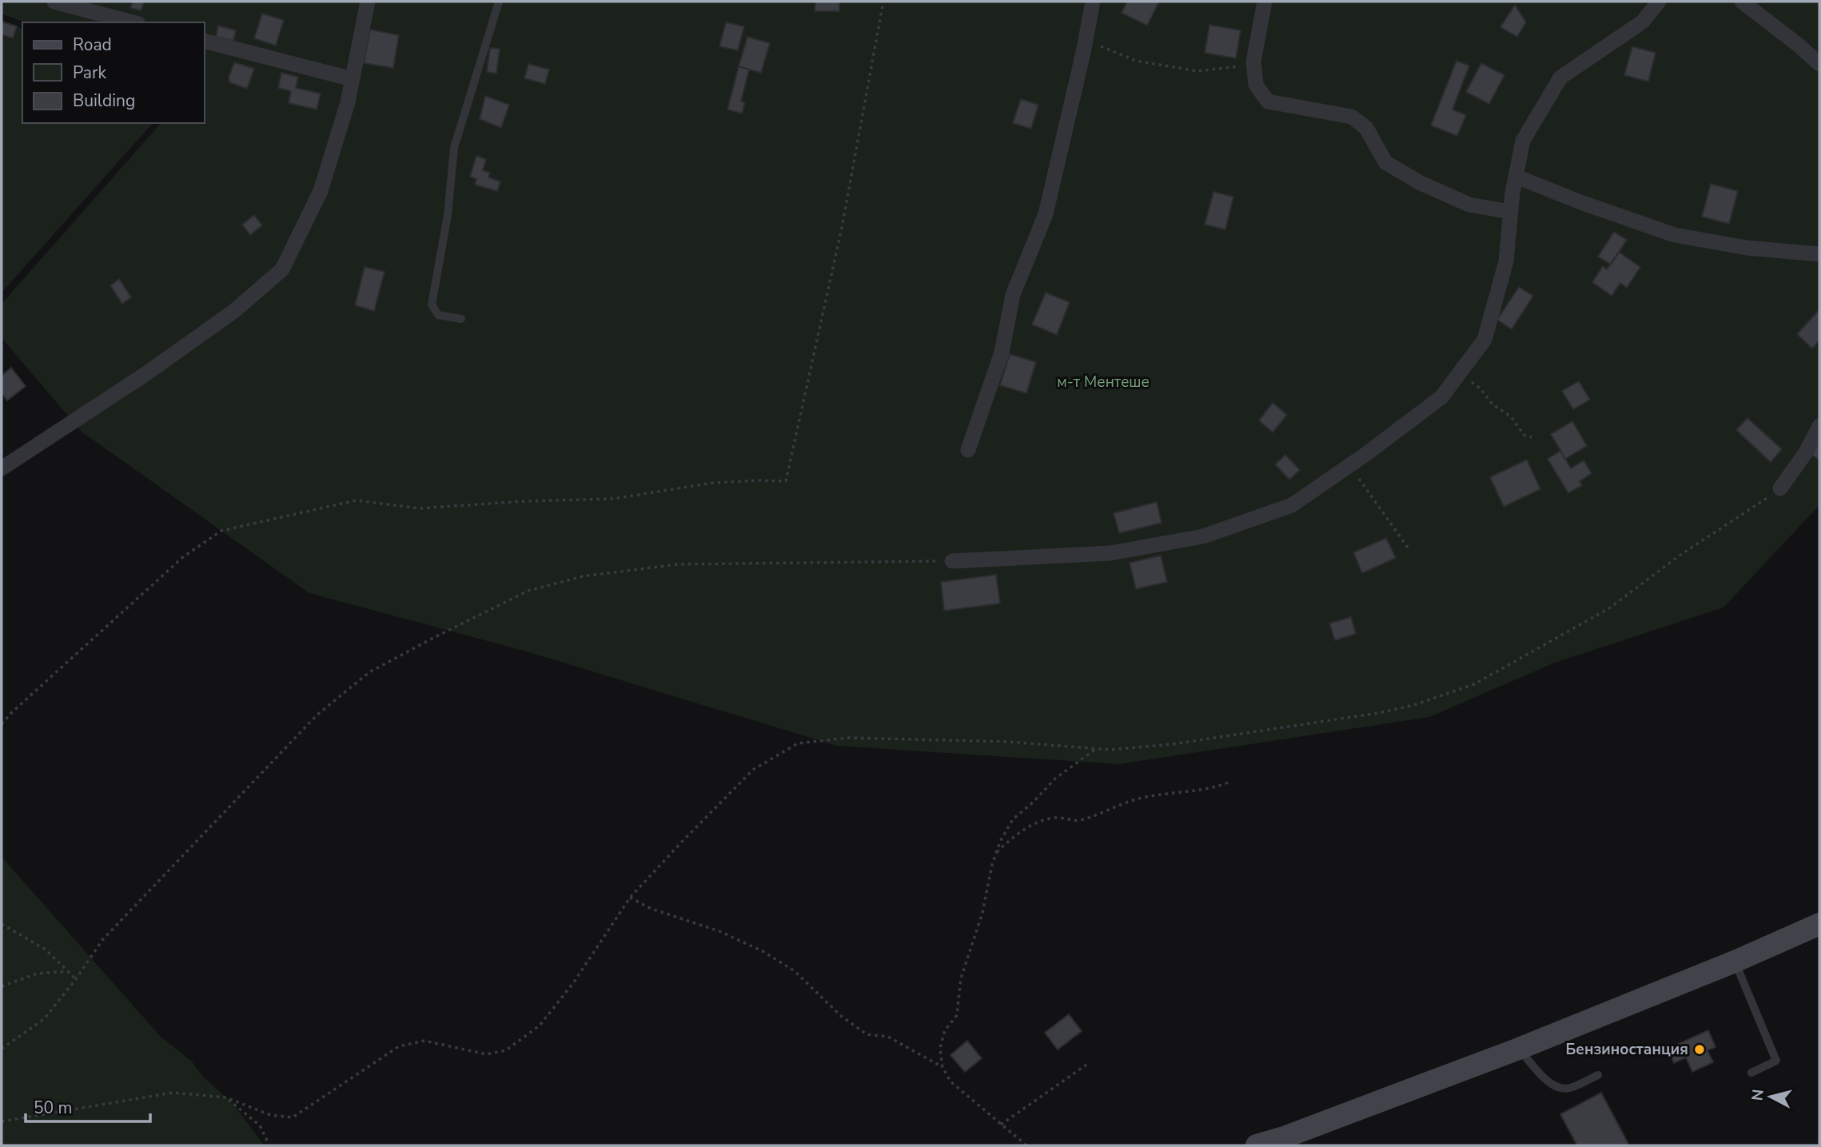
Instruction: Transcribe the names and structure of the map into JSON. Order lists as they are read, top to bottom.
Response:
{
  "parks": ["м-т Ментeше"],
  "places": ["Бензиностанция"],
  "legend": ["Road", "Park", "Building"],
  "scale_bar": "50 m",
  "north": "left"
}
